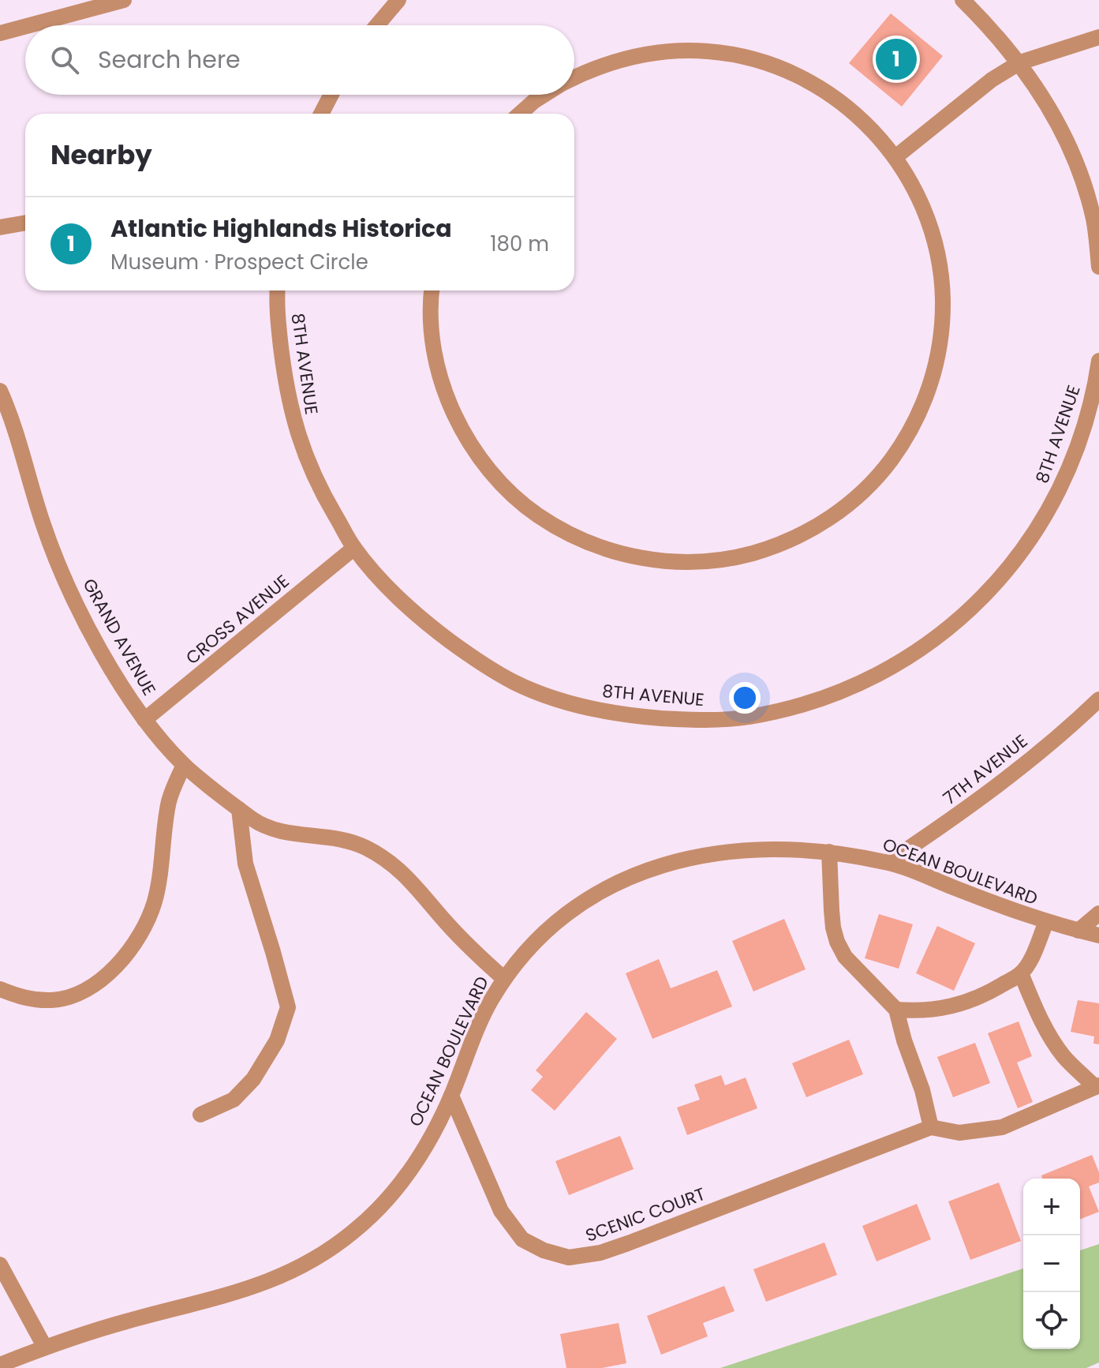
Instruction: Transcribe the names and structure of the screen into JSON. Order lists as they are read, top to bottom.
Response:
{
  "streets": {
    "street": [
      "8TH AVENUE",
      "CROSS AVENUE",
      "GRAND AVENUE",
      "7TH AVENUE",
      "OCEAN BOULEVARD",
      "SCENIC COURT"
    ]
  },
  "crossings": [
    ["8TH AVENUE", "CROSS AVENUE"],
    ["CROSS AVENUE", "GRAND AVENUE"],
    ["GRAND AVENUE", "OCEAN BOULEVARD"],
    ["7TH AVENUE", "OCEAN BOULEVARD"],
    ["OCEAN BOULEVARD", "SCENIC COURT"]
  ],
  "page": {
    "search": "Search here",
    "pins": "1",
    "heading": "Nearby",
    "list": [
      {
        "mark": "1",
        "name": "Atlantic Highlands Historica",
        "note": "Museum · Prospect Circle",
        "value": "180 m"
      }
    ],
    "map_buttons": ["+", "−"]
  }
}
